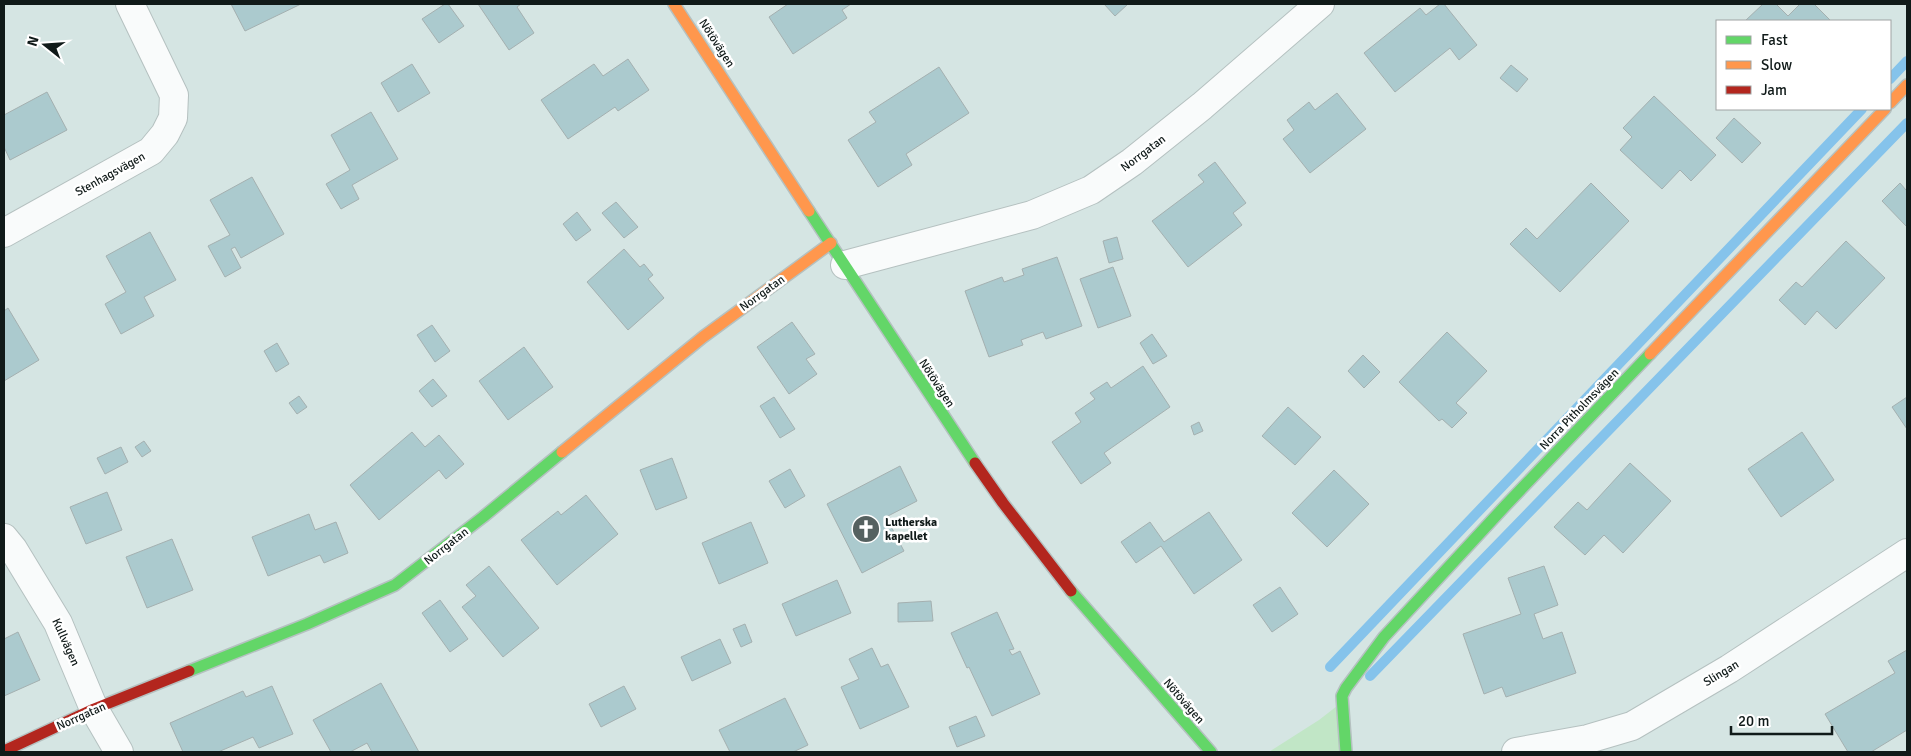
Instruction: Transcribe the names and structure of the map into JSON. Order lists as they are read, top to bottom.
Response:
{
  "streets": {
    "street": [
      "Nötövägen",
      "Norrgatan",
      "Stenhagsvägen",
      "Norra Pitholmsvägen",
      "Kullvägen",
      "Slingan"
    ]
  },
  "crossings": [
    ["Nötövägen", "Norrgatan"],
    ["Norrgatan", "Kullvägen"]
  ],
  "places": {
    "church": ["Lutherska kapellet"]
  },
  "legend": ["Fast", "Slow", "Jam"],
  "scale_bar": "20 m",
  "north": "left"
}
